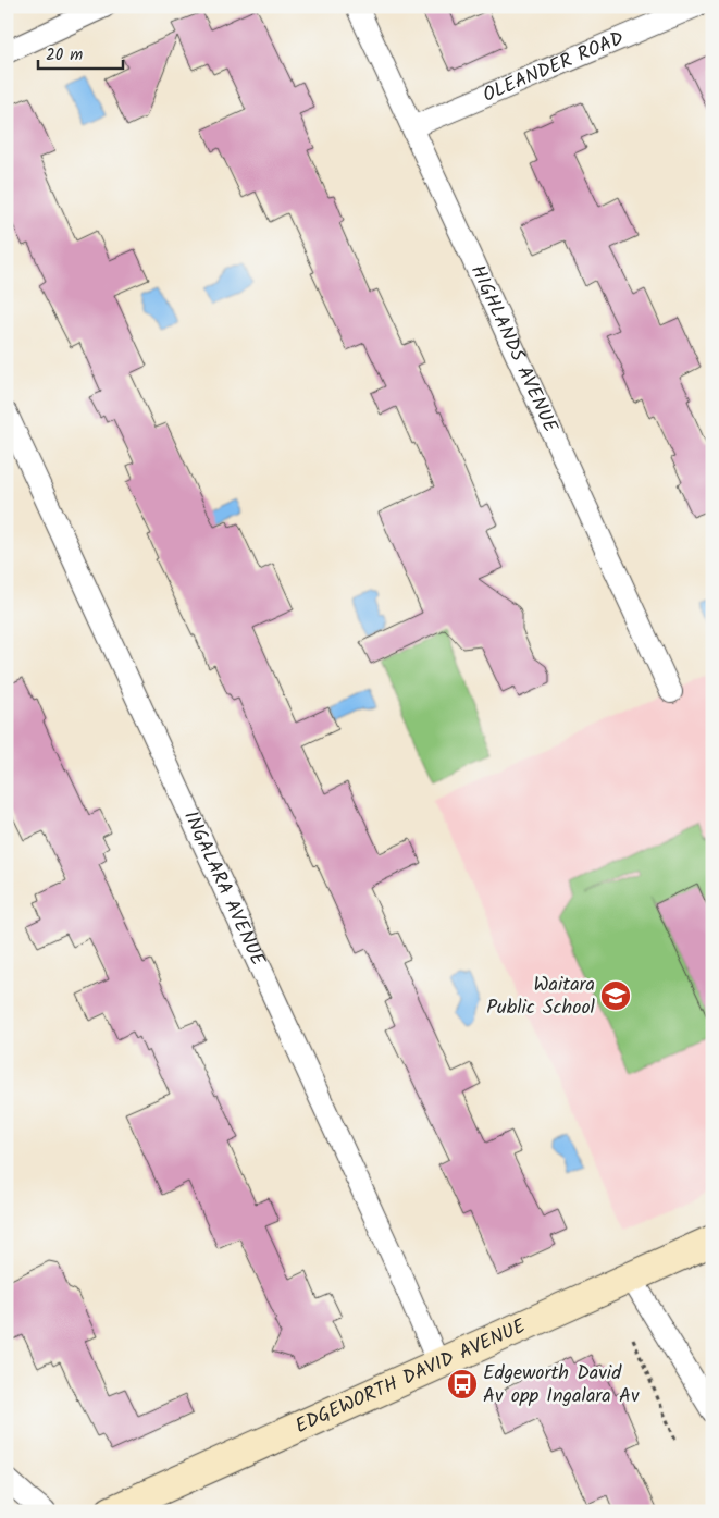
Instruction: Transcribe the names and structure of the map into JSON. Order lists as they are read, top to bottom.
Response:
{
  "streets": {
    "main road": ["EDGEWORTH DAVID AVENUE"],
    "street": ["OLEANDER ROAD", "HIGHLANDS AVENUE", "INGALARA AVENUE"]
  },
  "crossings": [
    ["OLEANDER ROAD", "HIGHLANDS AVENUE"],
    ["INGALARA AVENUE", "EDGEWORTH DAVID AVENUE"]
  ],
  "places": {
    "school or university": ["Waitara Public School"],
    "bus stop": ["Edgeworth David Av opp Ingalara Av"]
  },
  "scale_bar": "20 m"
}
